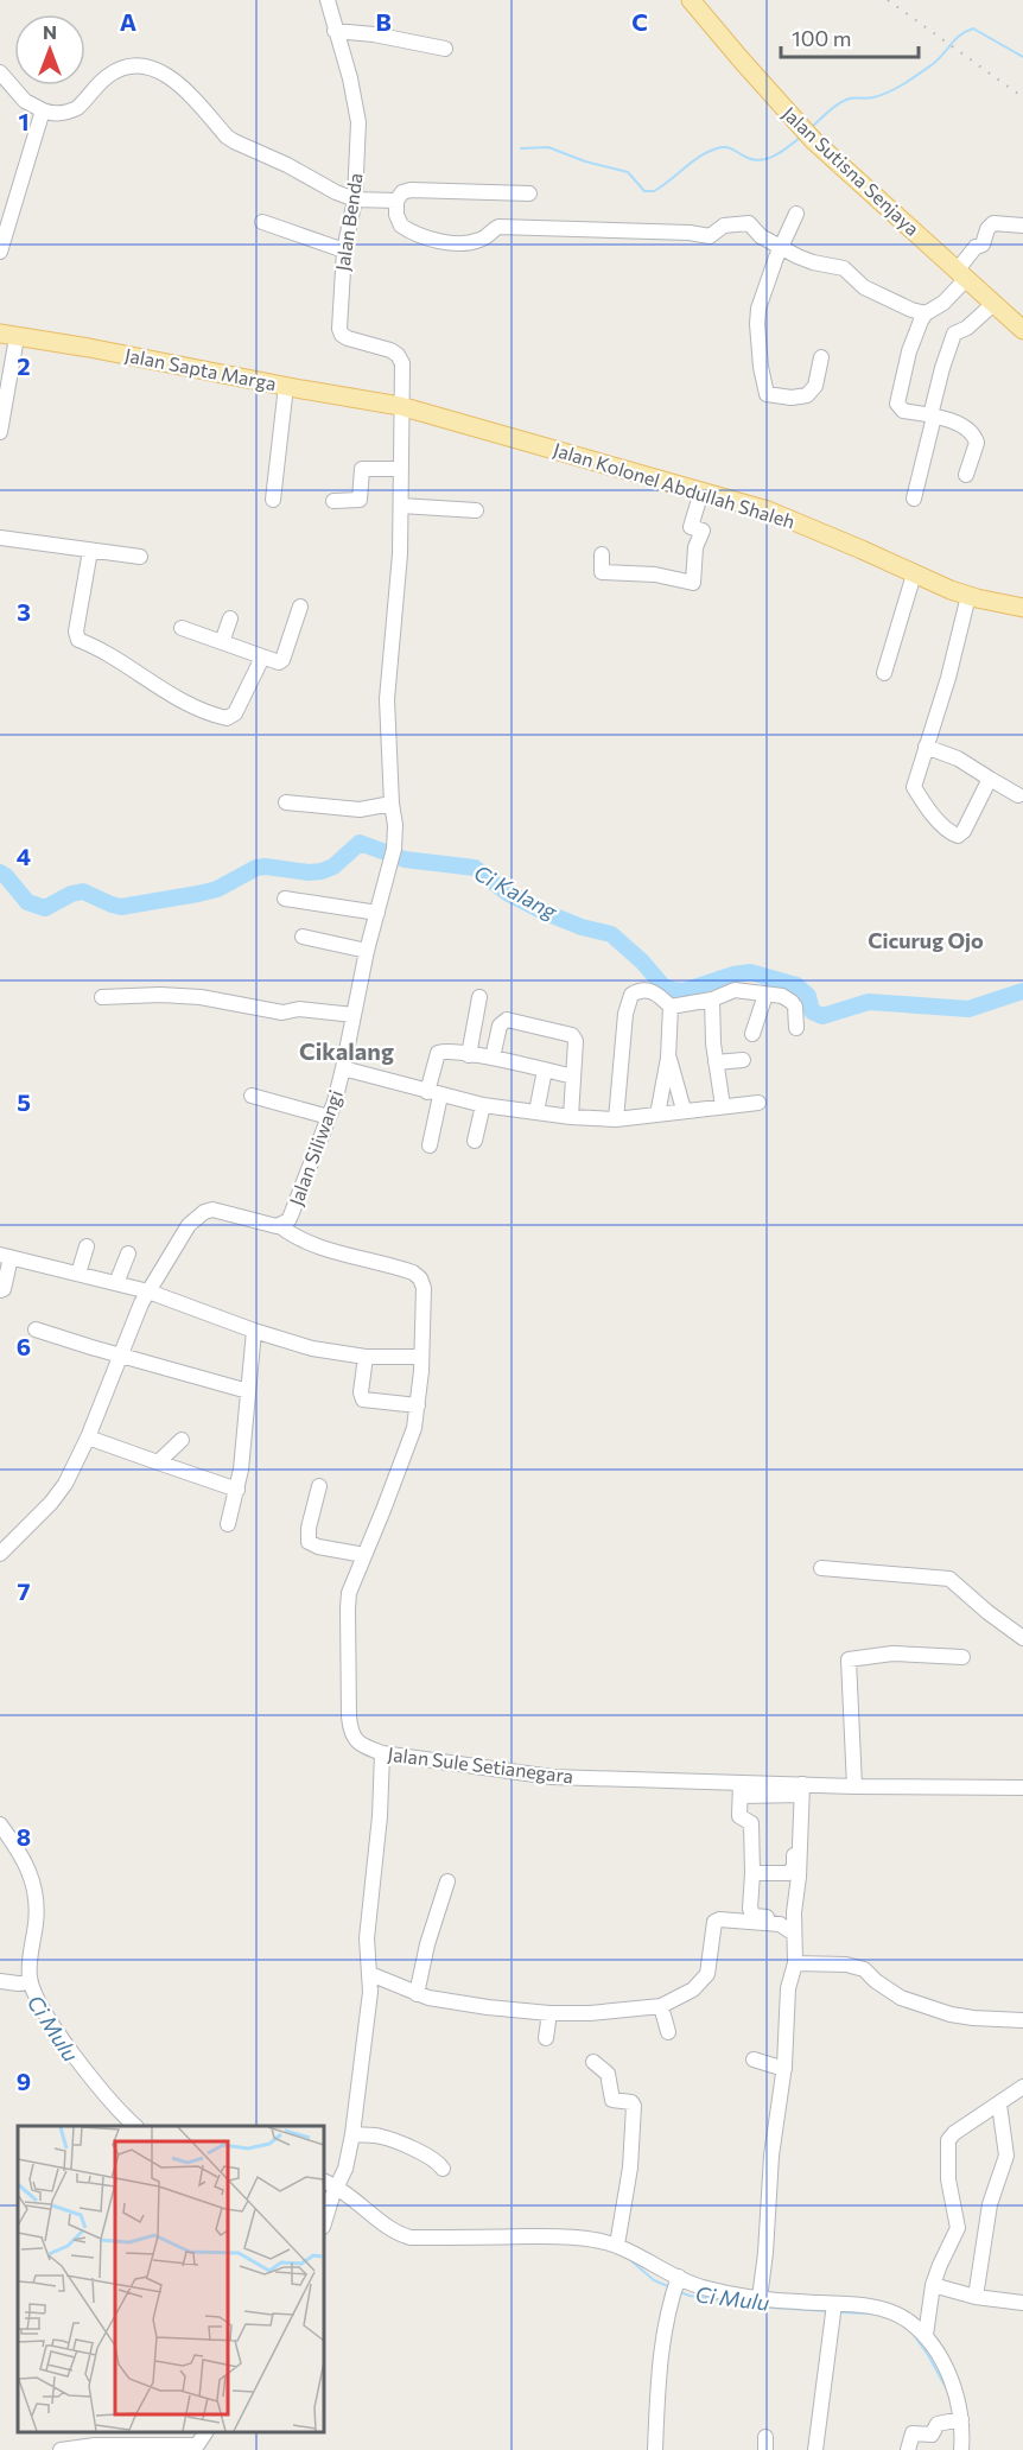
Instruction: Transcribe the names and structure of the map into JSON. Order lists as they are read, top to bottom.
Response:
{
  "streets": {
    "main road": ["Jalan Sutisna Senjaya", "Jalan Sapta Marga", "Jalan Kolonel Abdullah Shaleh"],
    "street": ["Jalan Benda", "Jalan Siliwangi", "Jalan Sule Setianegara"]
  },
  "crossings": [
    ["Jalan Benda", "Jalan Sapta Marga"],
    ["Jalan Benda", "Jalan Kolonel Abdullah Shaleh"],
    ["Jalan Benda", "Jalan Siliwangi"],
    ["Jalan Sapta Marga", "Jalan Kolonel Abdullah Shaleh"],
    ["Jalan Sapta Marga", "Jalan Siliwangi"],
    ["Jalan Kolonel Abdullah Shaleh", "Jalan Siliwangi"],
    ["Jalan Siliwangi", "Jalan Sule Setianegara"]
  ],
  "districts": ["Cicurug Ojo", "Cikalang"],
  "water": ["Ci Kalang", "Ci Mulu"],
  "scale_bar": "100 m",
  "north": "top",
  "grid": {
    "columns": ["A", "B", "C"],
    "rows": [
      "1",
      "2",
      "3",
      "4",
      "5",
      "6",
      "7",
      "8",
      "9"
    ]
  }
}
